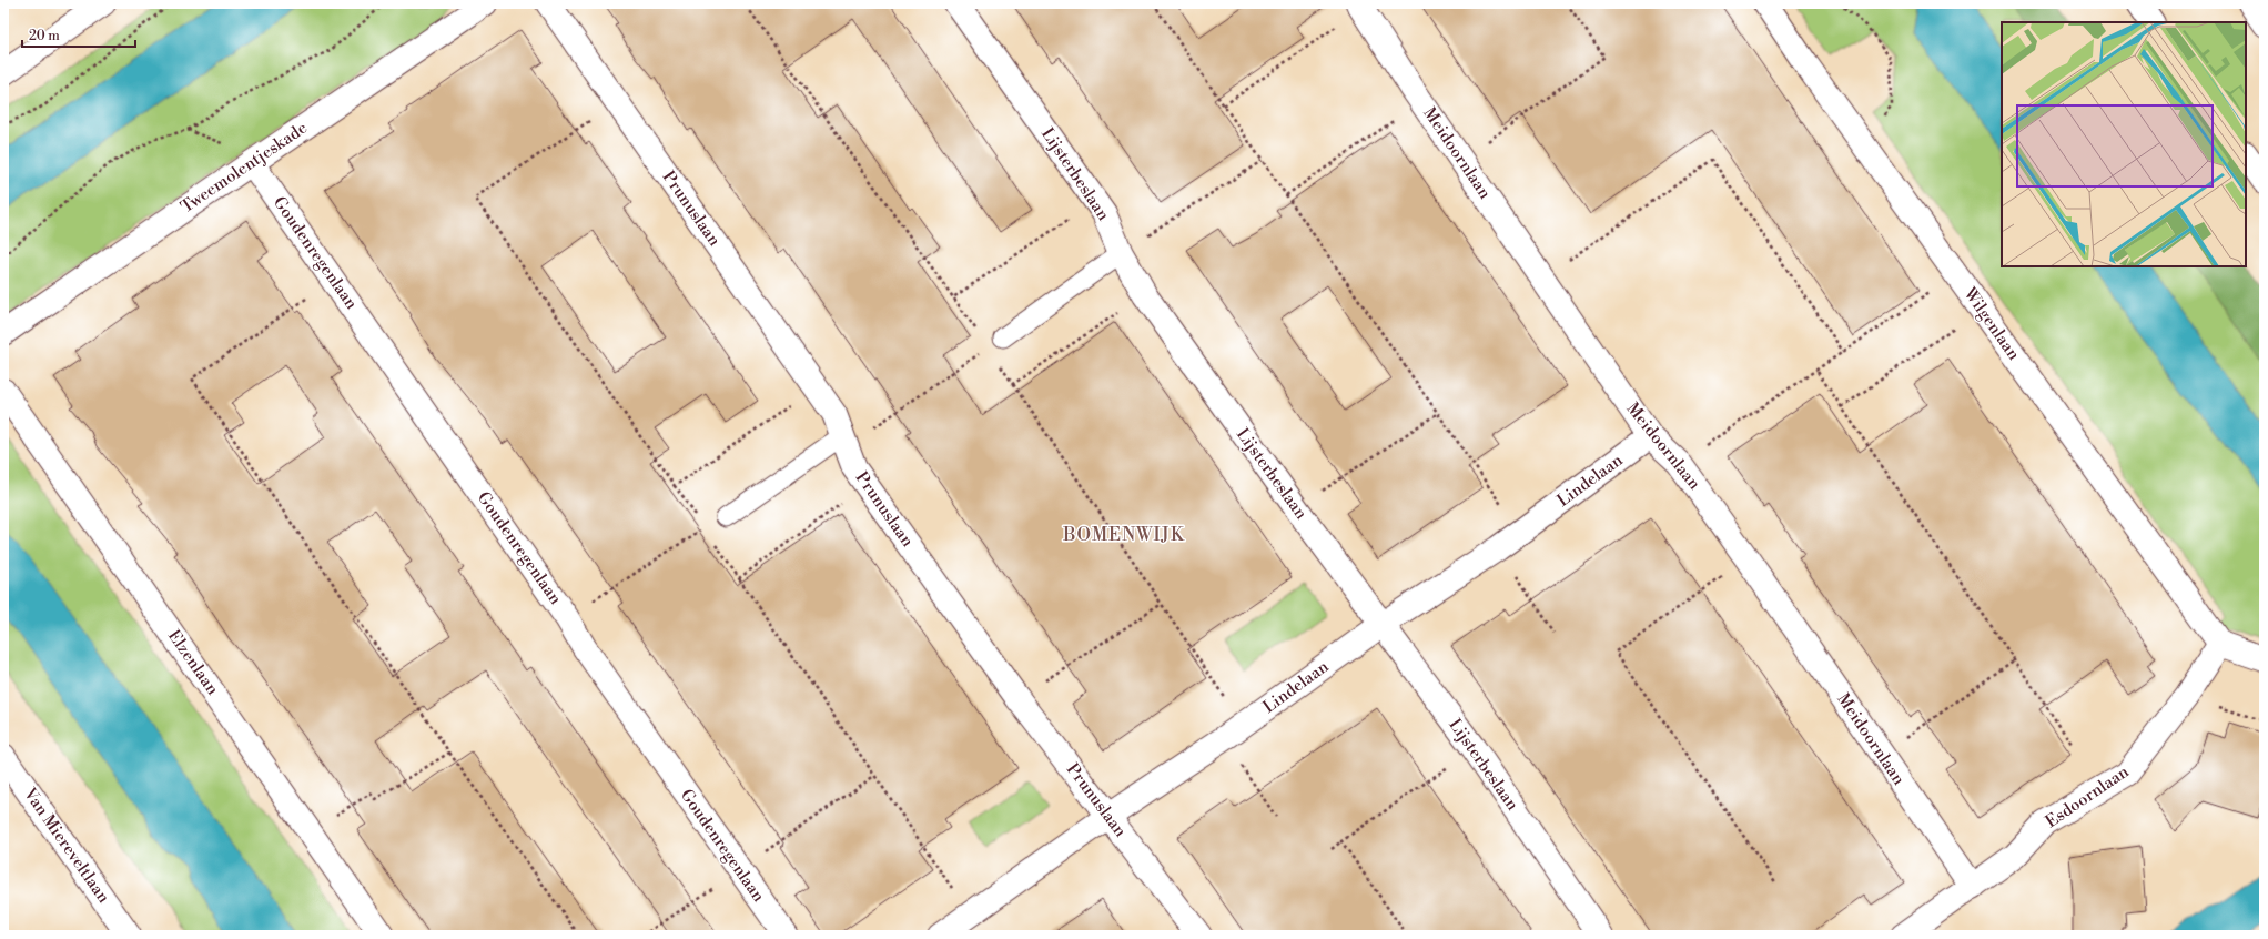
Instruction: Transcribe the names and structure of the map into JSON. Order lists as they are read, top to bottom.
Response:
{
  "streets": {
    "main road": [
      "Meidoornlaan",
      "Tweemolentjeskade",
      "Lijsterbeslaan",
      "Prunuslaan",
      "Goudenregenlaan",
      "Wilgenlaan",
      "Lindelaan",
      "Elzenlaan",
      "Esdoornlaan",
      "Van Miereveltlaan"
    ]
  },
  "crossings": [
    ["Meidoornlaan", "Lindelaan"],
    ["Meidoornlaan", "Esdoornlaan"],
    ["Tweemolentjeskade", "Goudenregenlaan"],
    ["Lijsterbeslaan", "Lindelaan"],
    ["Prunuslaan", "Lindelaan"],
    ["Wilgenlaan", "Esdoornlaan"]
  ],
  "districts": ["BOMENWIJK"],
  "scale_bar": "20 m"
}
